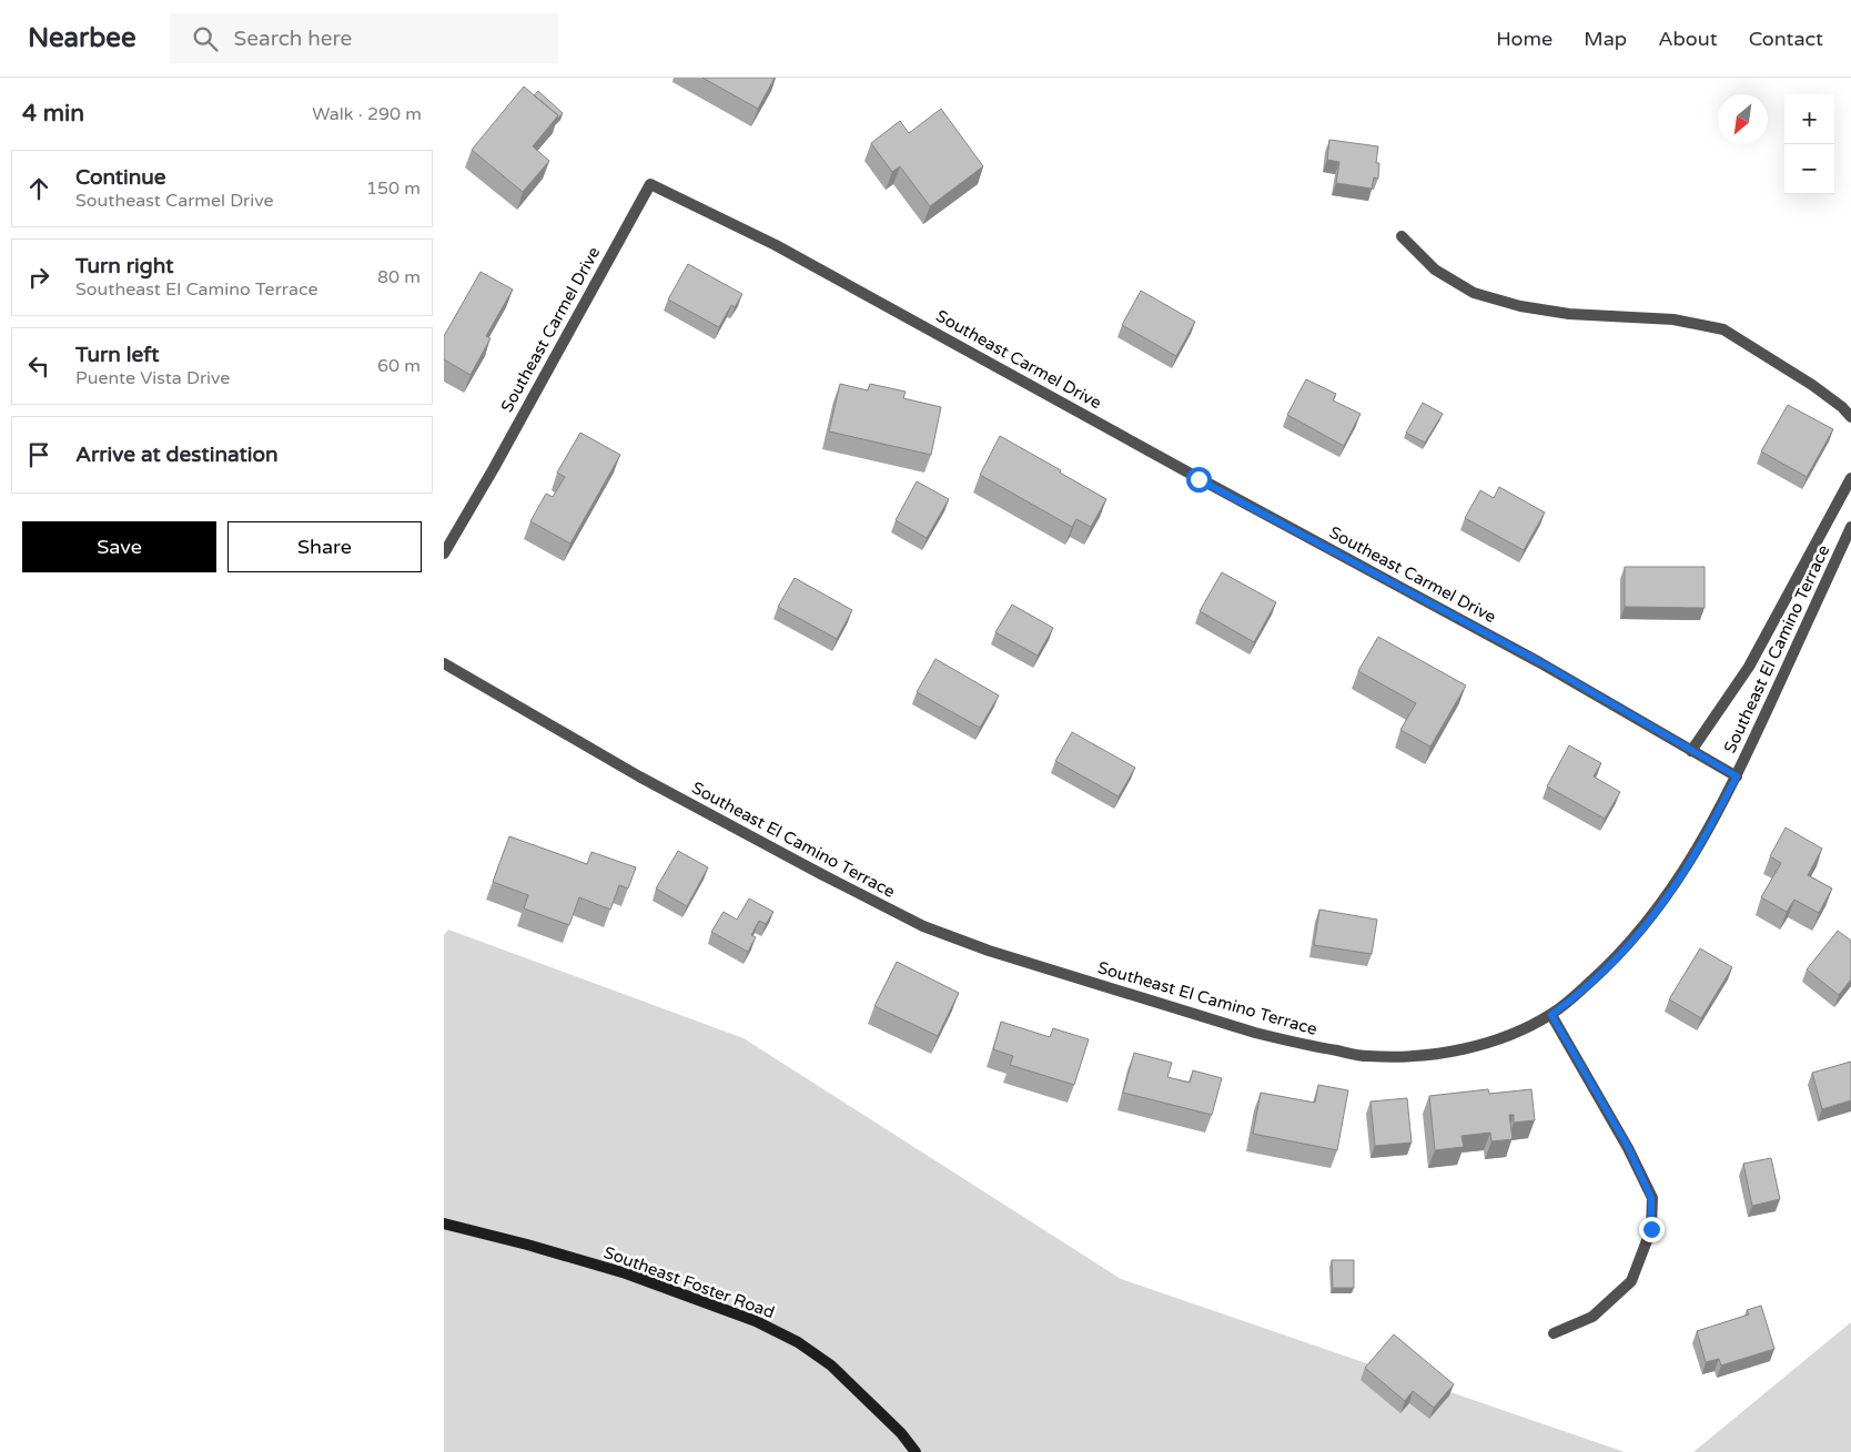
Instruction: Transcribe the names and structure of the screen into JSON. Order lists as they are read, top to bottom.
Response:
{
  "streets": {
    "main road": ["Southeast Foster Road"],
    "street": ["Southeast Carmel Drive", "Southeast El Camino Terrace"]
  },
  "crossings": [
    ["Southeast Carmel Drive", "Southeast El Camino Terrace"]
  ],
  "north": "bottom left",
  "page": {
    "header": "Nearbee",
    "search": "Search here",
    "nav": [
      "Home",
      "Map",
      "About",
      "Contact"
    ],
    "heading": ["4 min", "Walk · 290 m"],
    "map_buttons": ["+", "−"],
    "list": [
      ["Continue", "Southeast Carmel Drive", "150 m"],
      ["Turn right", "Southeast El Camino Terrace", "80 m"],
      ["Turn left", "Puente Vista Drive", "60 m"],
      "Arrive at destination"
    ],
    "buttons": ["Save", "Share"]
  }
}
